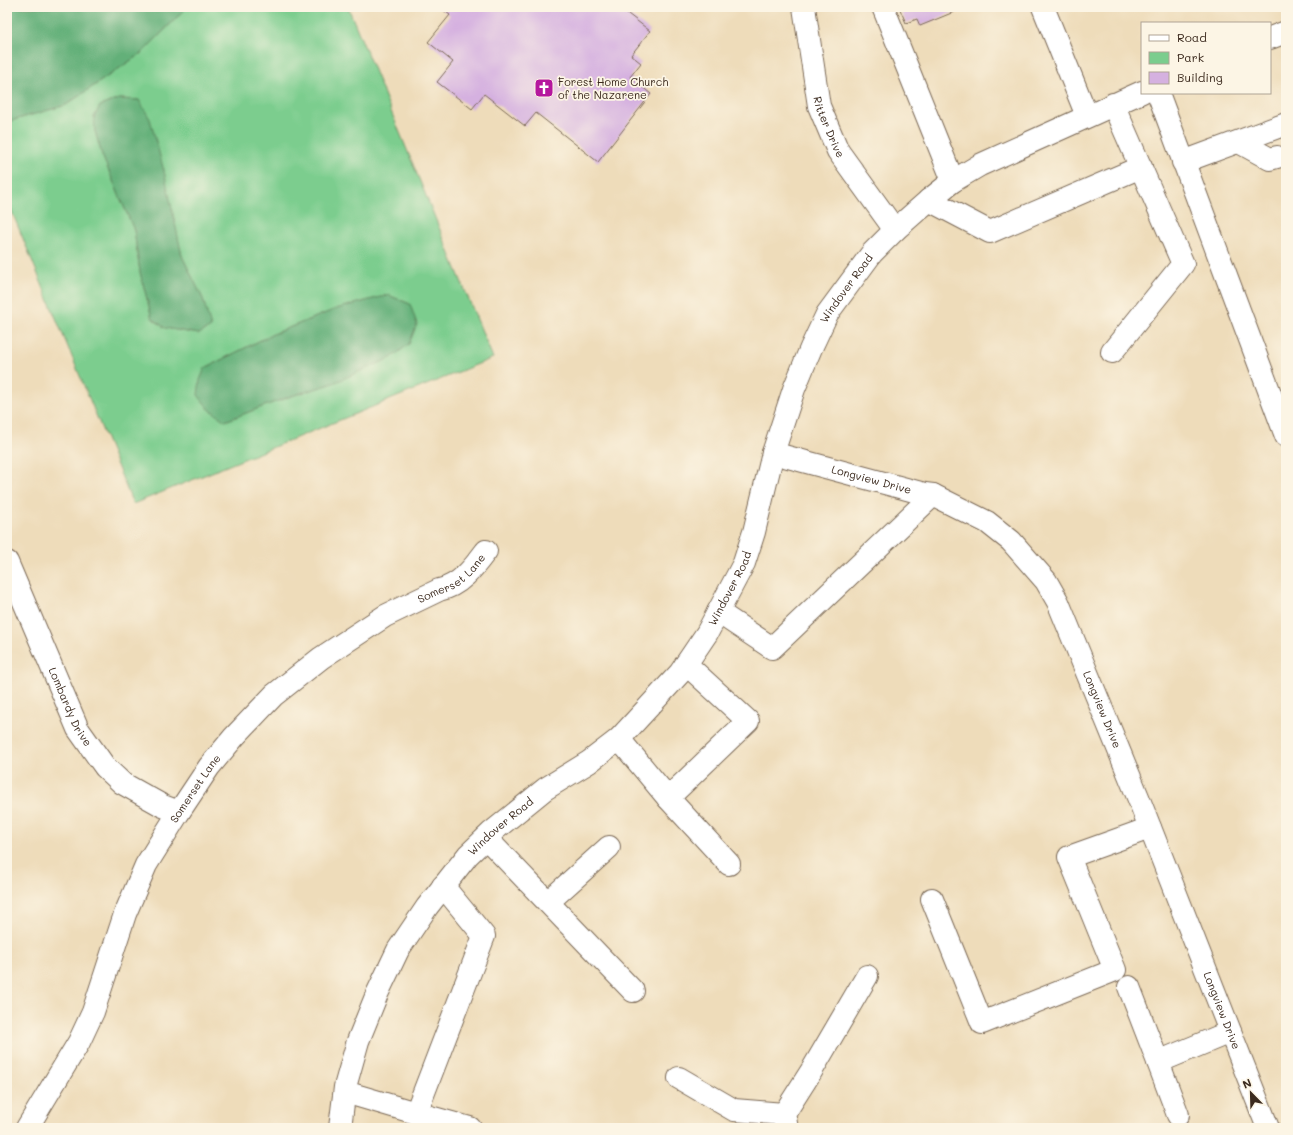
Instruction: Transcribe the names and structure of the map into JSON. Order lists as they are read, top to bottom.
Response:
{
  "streets": {
    "street": [
      "Ritter Drive",
      "Windover Road",
      "Longview Drive",
      "Somerset Lane",
      "Lombardy Drive"
    ]
  },
  "crossings": [
    ["Ritter Drive", "Windover Road"],
    ["Windover Road", "Longview Drive"],
    ["Somerset Lane", "Lombardy Drive"]
  ],
  "places": {
    "church": ["Forest Home Church of the Nazarene"]
  },
  "legend": ["Road", "Park", "Building"],
  "north": "top left"
}
